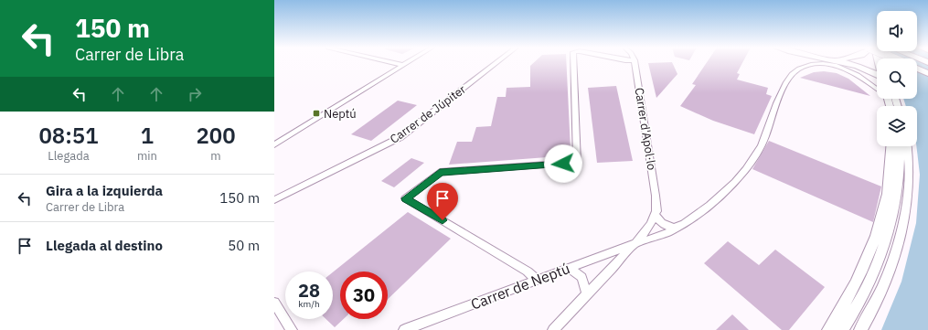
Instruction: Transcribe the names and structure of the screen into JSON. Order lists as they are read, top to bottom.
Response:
{
  "streets": {
    "street": ["Carrer de Júpiter", "Carrer d'Apol·lo", "Carrer de Neptú"]
  },
  "places": {
    "transit": ["Neptú"]
  },
  "page": {
    "turn": ["150 m", "Carrer de Libra"],
    "eta": [
      "08:51",
      "Llegada",
      "1",
      "min",
      "200",
      "m"
    ],
    "list": [
      {
        "name": "Gira a la izquierda",
        "note": "Carrer de Libra",
        "value": "150 m"
      },
      {
        "name": "Llegada al destino",
        "value": "50 m"
      }
    ],
    "speed": "28 km/h",
    "limit": "30"
  }
}
